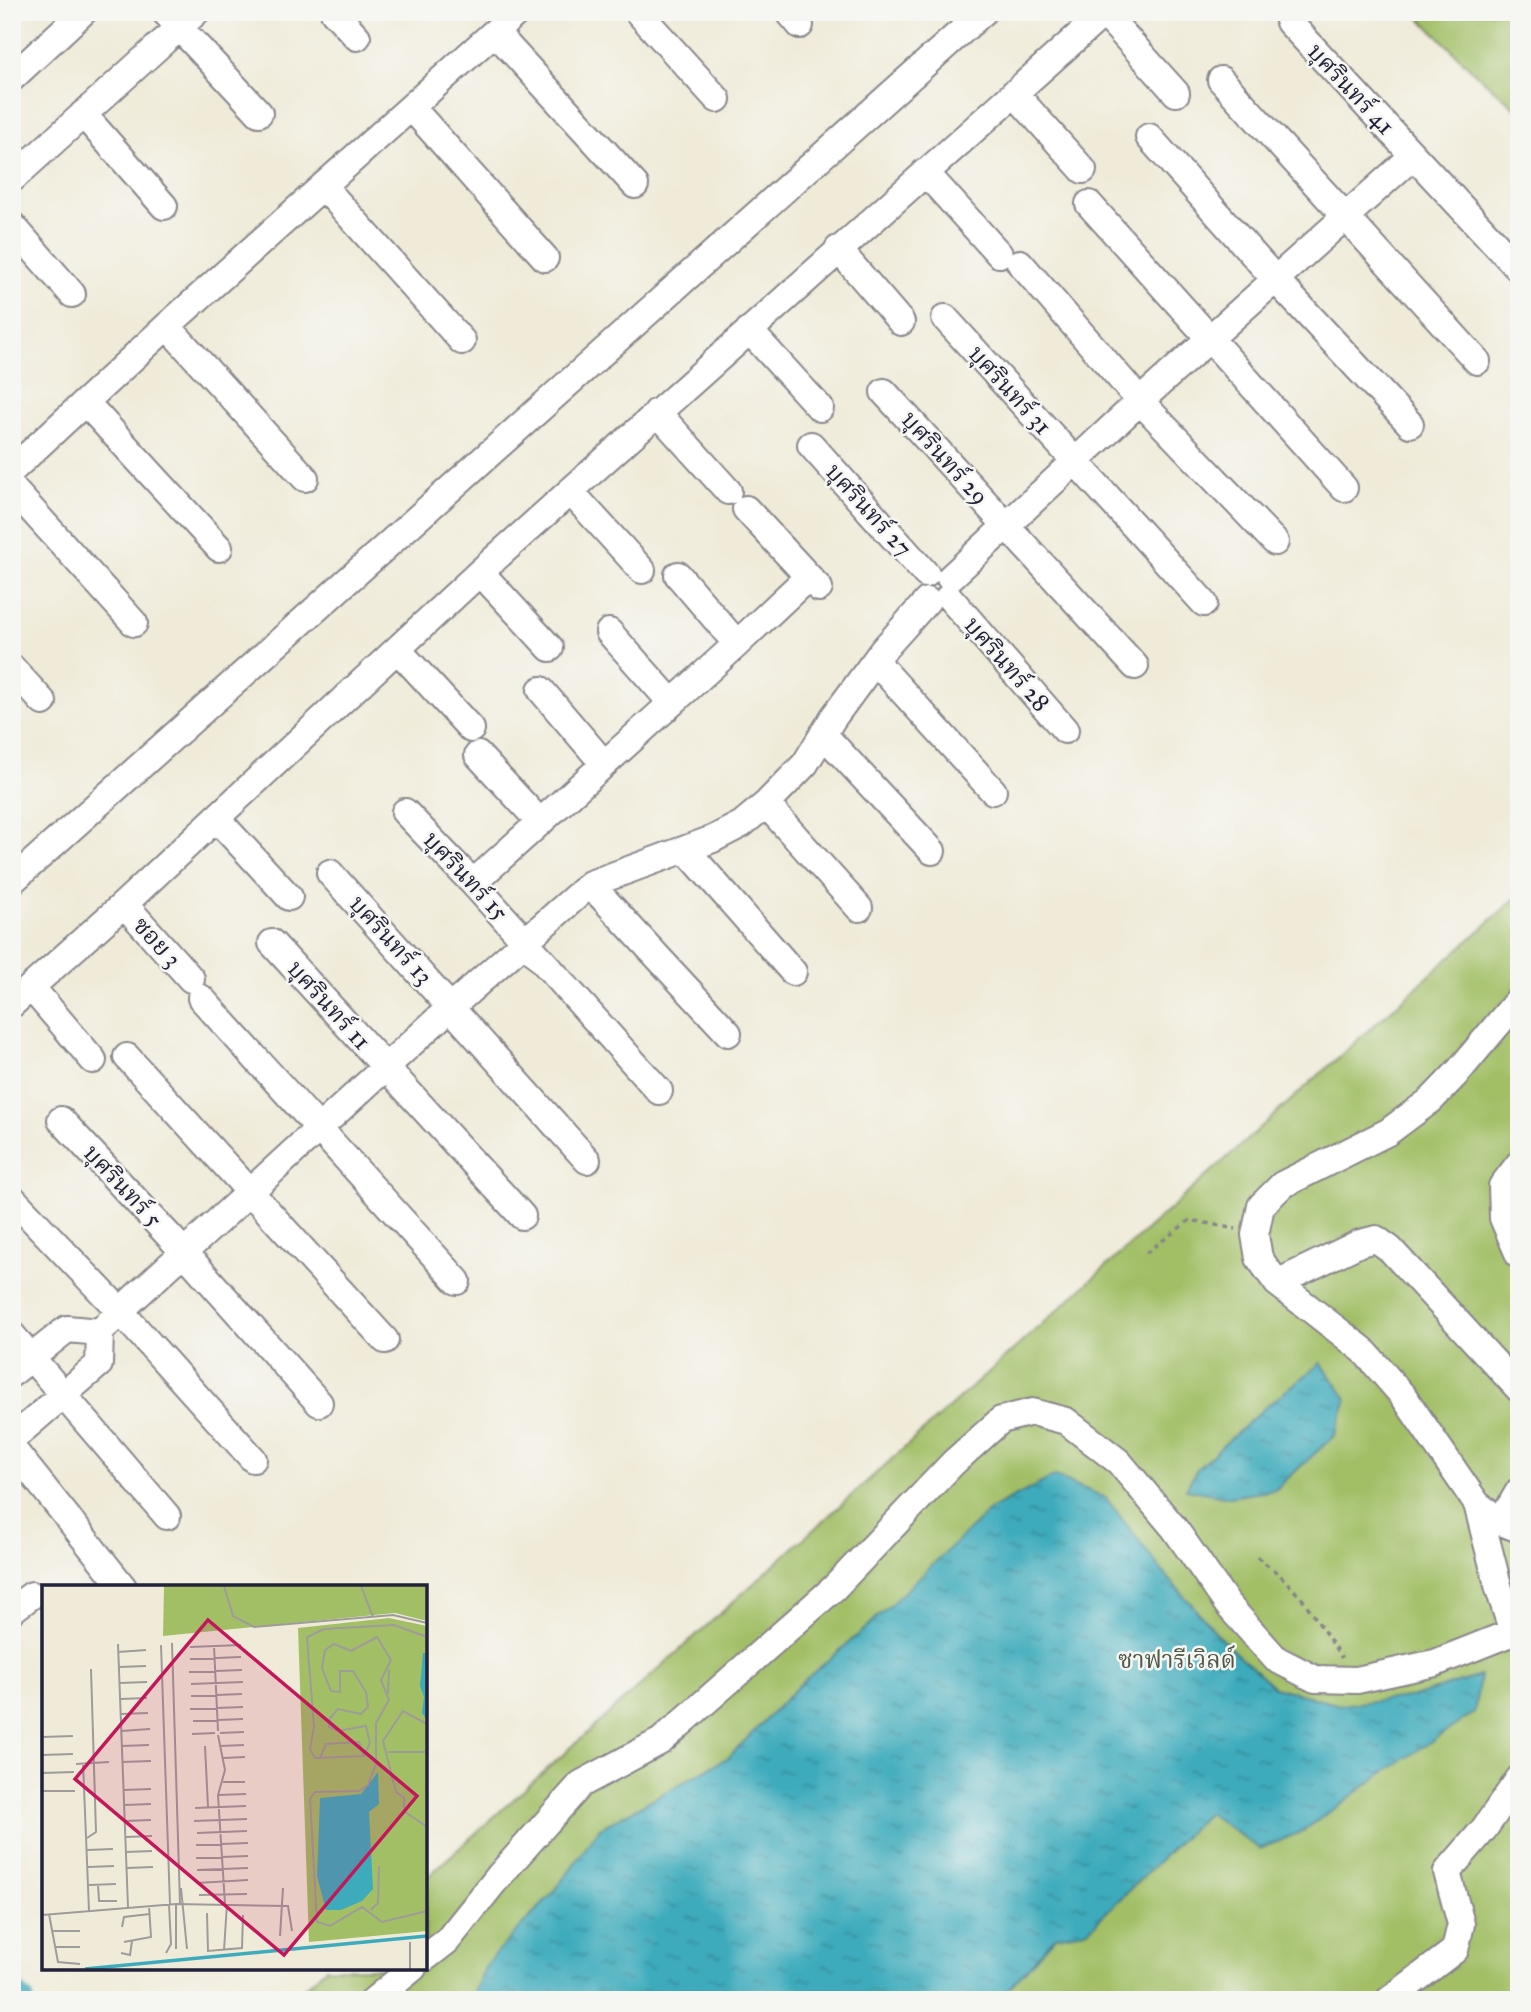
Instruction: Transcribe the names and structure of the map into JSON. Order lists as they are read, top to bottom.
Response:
{
  "streets": {
    "street": [
      "บุศรินทร์ 41",
      "บุศรินทร์ 31",
      "บุศรินทร์ 29",
      "บุศรินทร์ 27",
      "บุศรินทร์ 28",
      "บุศรินทร์ 15",
      "บุศรินทร์ 13",
      "ซอย 3",
      "บุศรินทร์ 11",
      "บุศรินทร์ 5"
    ]
  },
  "crossings": [
    ["บุศรินทร์ 27", "บุศรินทร์ 28"]
  ],
  "parks": ["ซาฟารีเวิลด์"]
}
